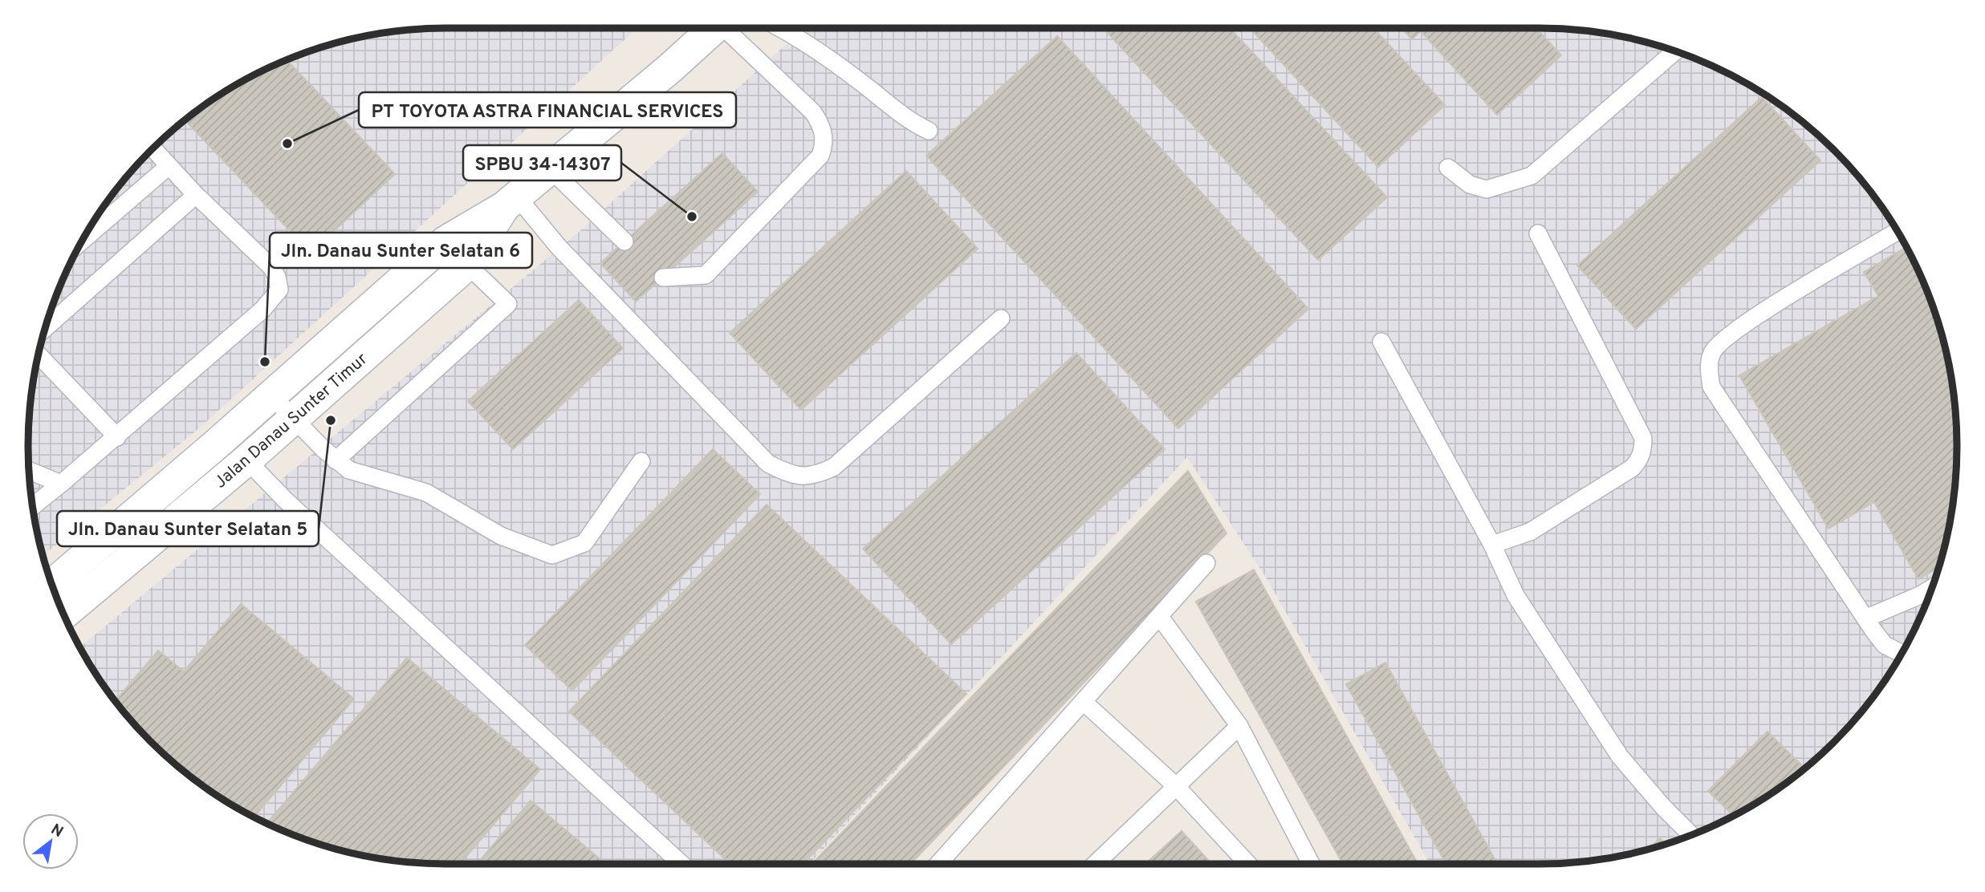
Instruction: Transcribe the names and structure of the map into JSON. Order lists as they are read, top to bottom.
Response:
{
  "streets": {
    "main road": ["Jalan Danau Sunter Timur"]
  },
  "places": [
    "PT TOYOTA ASTRA FINANCIAL SERVICES",
    "SPBU 34-14307",
    "Jln. Danau Sunter Selatan 6",
    "Jln. Danau Sunter Selatan 5"
  ],
  "north": "top right"
}
